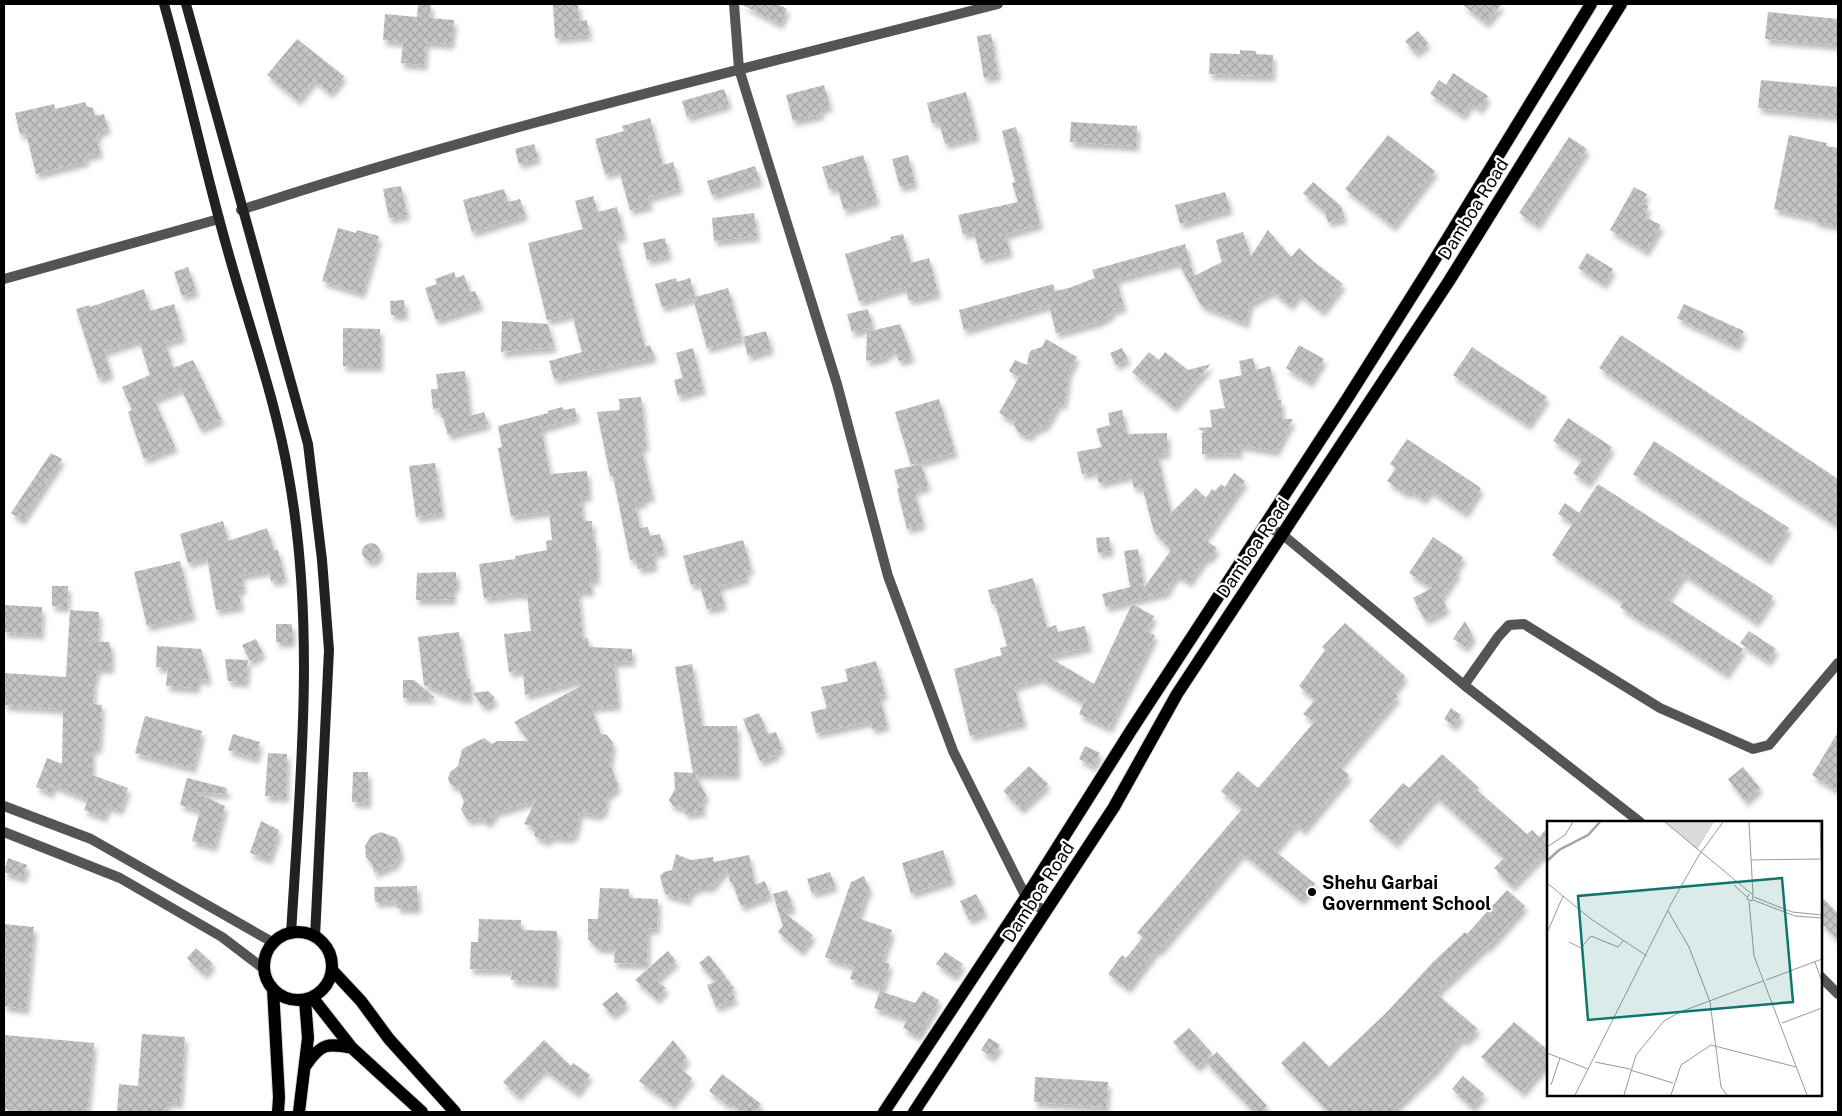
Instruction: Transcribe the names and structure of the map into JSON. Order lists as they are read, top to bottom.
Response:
{
  "streets": {
    "main road": ["Damboa Road"]
  },
  "places": ["Shehu Garbai Government School"]
}
